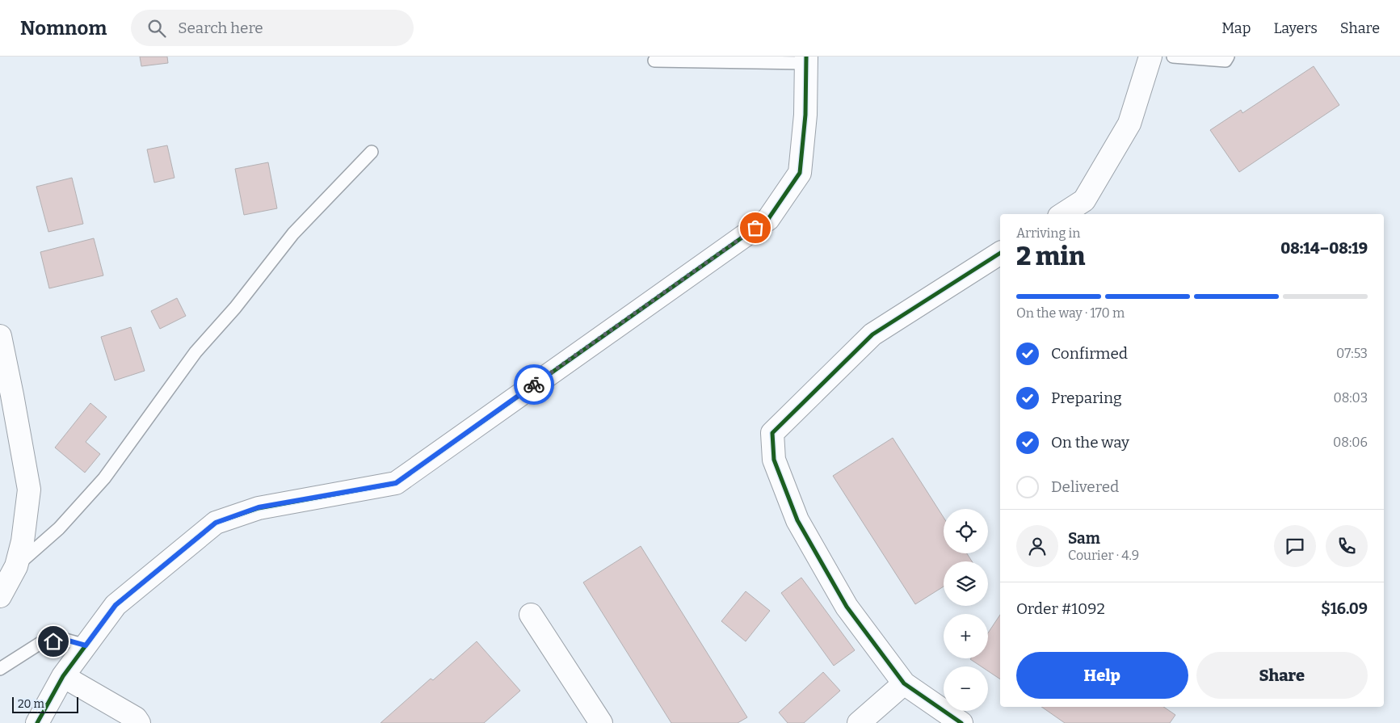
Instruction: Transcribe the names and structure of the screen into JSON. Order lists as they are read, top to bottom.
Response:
{
  "scale_bar": "20 m",
  "page": {
    "header": "Nomnom",
    "search": "Search here",
    "nav": ["Map", "Layers", "Share"],
    "heading": ["2 min", "Arriving in", "08:14–08:19"],
    "panel": [
      "Sam",
      "Courier · 4.9",
      "Order #1092",
      "$16.09"
    ],
    "bar": "On the way · 170 m",
    "list": [
      ["Confirmed", "07:53"],
      ["Preparing", "08:03"],
      ["On the way", "08:06"],
      "Delivered"
    ],
    "map_buttons": ["+", "−"],
    "buttons": ["Help", "Share"],
    "scale": "20 m"
  }
}
